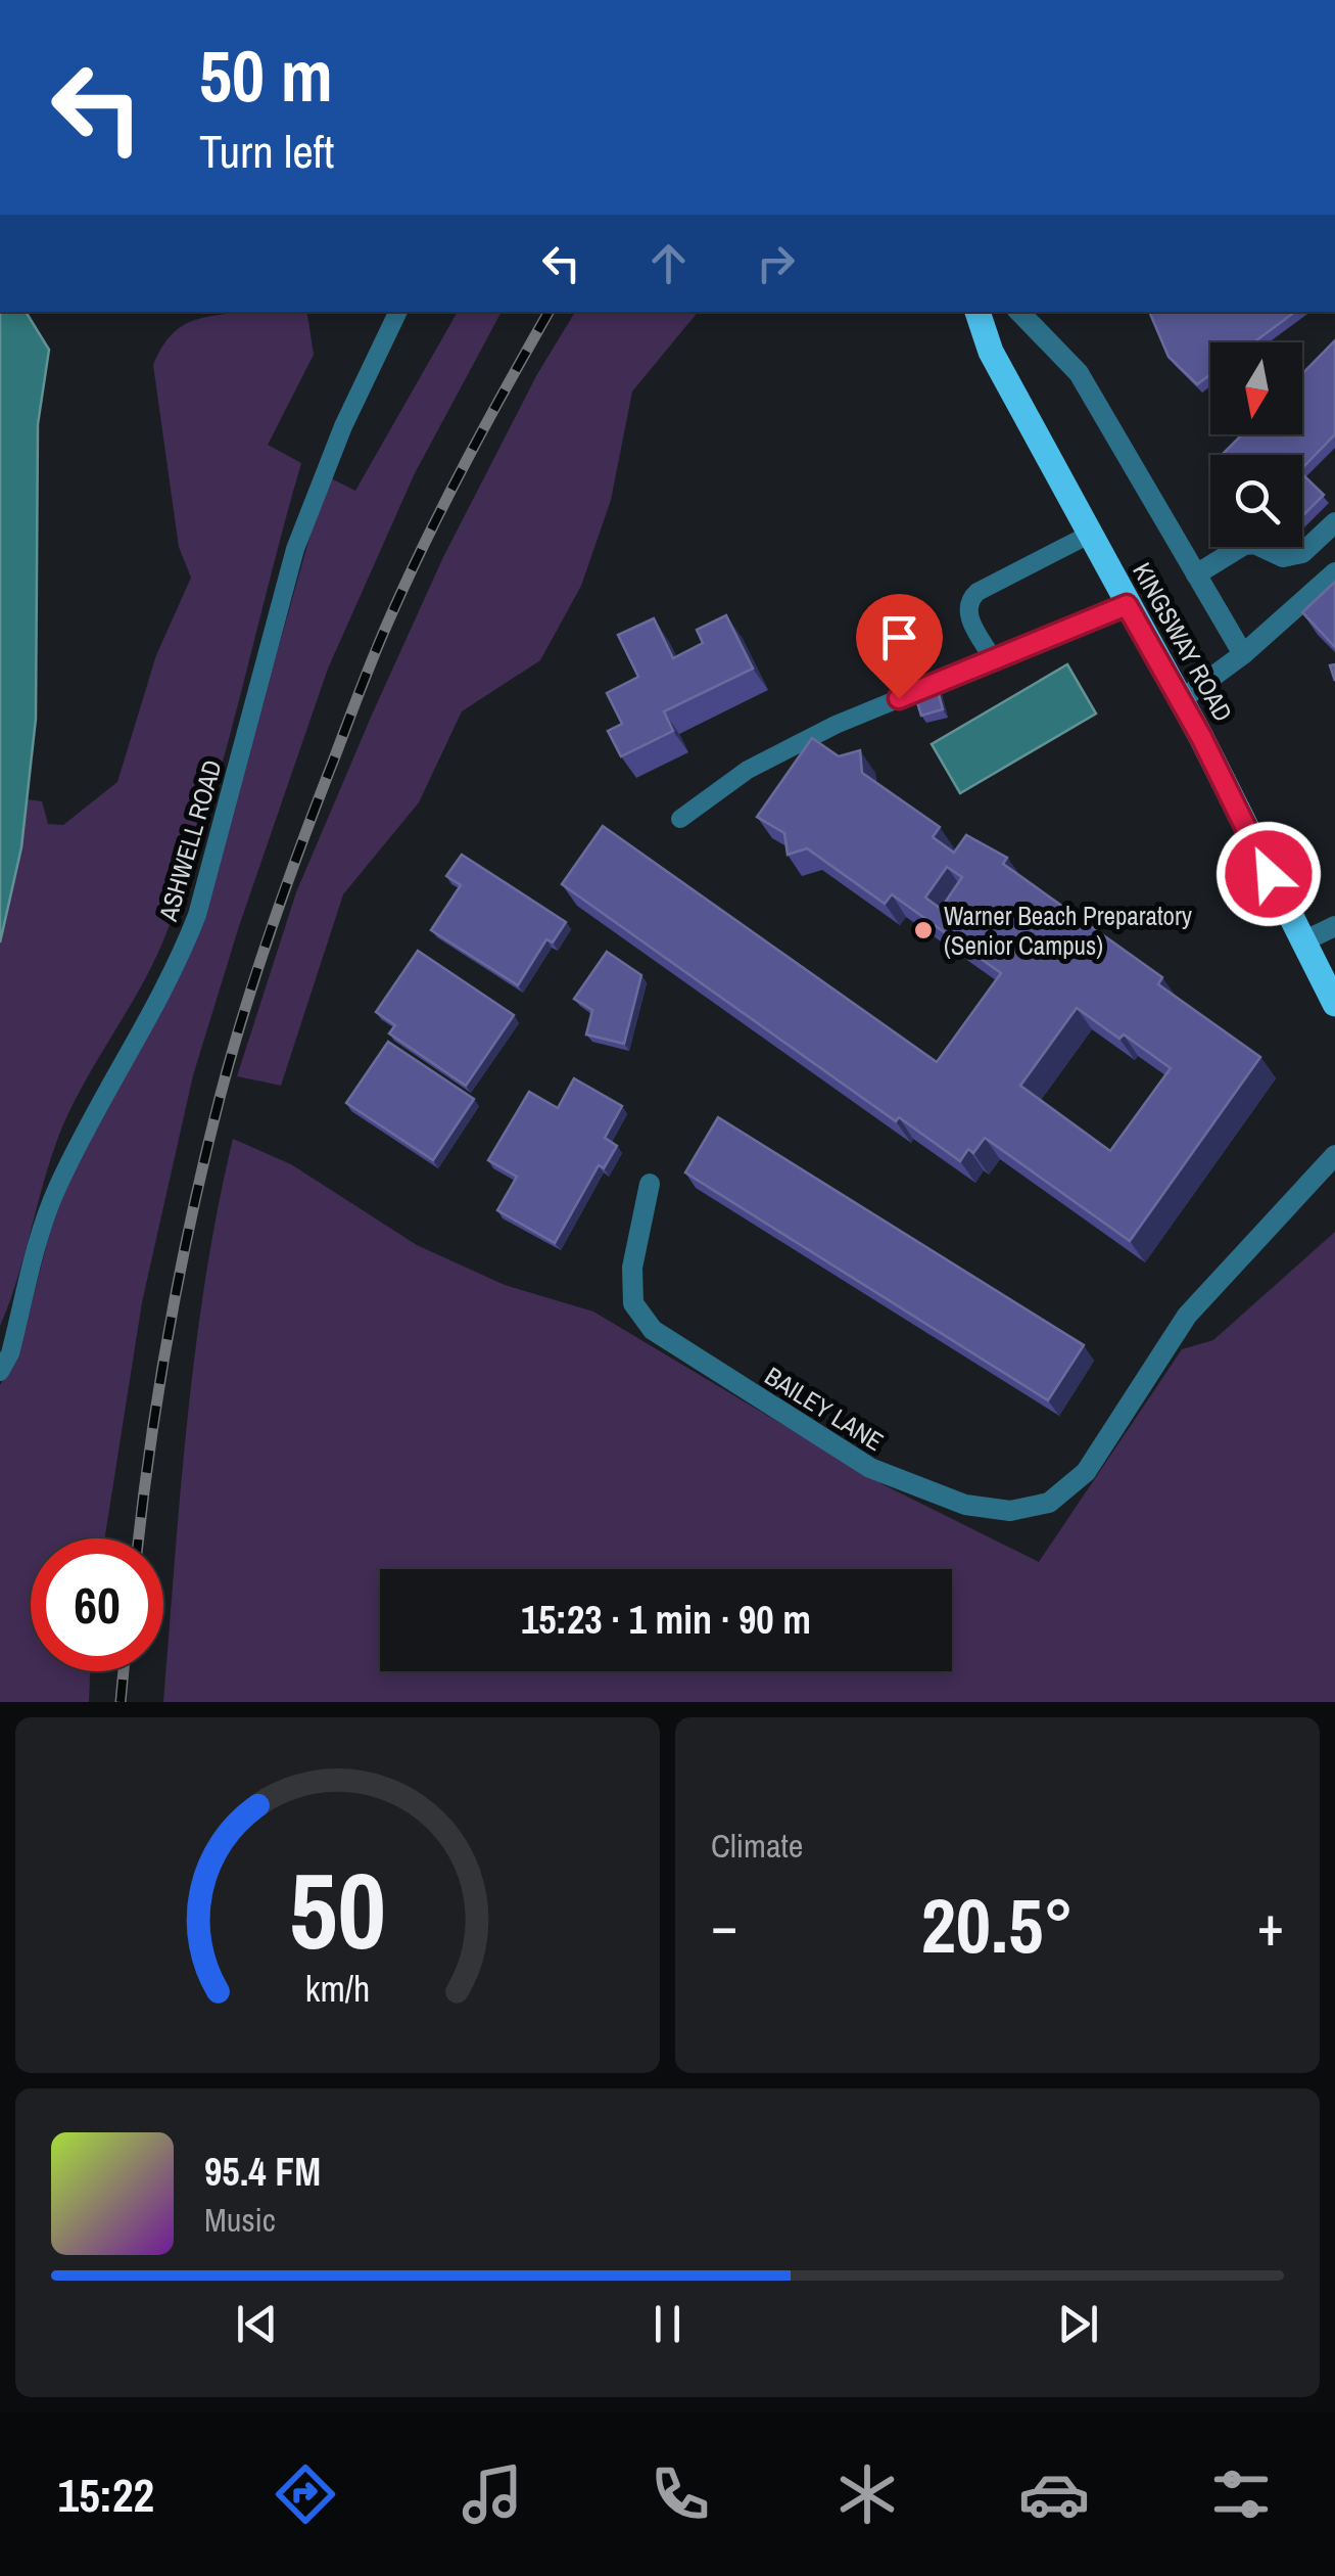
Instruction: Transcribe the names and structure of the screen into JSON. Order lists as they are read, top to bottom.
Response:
{
  "streets": {
    "main road": ["KINGSWAY ROAD"],
    "street": ["BAILEY LANE"],
    "lane": ["ASHWELL ROAD"]
  },
  "places": ["Warner Beach Preparatory (Senior Campus)"],
  "north": "bottom",
  "page": {
    "turn": ["50 m", "Turn left"],
    "limit": "60",
    "trip": "15:23 · 1 min · 90 m",
    "tile": "Climate",
    "heat": ["−", "20.5°", "+"],
    "song": ["95.4 FM", "Music"],
    "tabs": "15:22",
    "gauge": ["50", "km/h"]
  }
}
